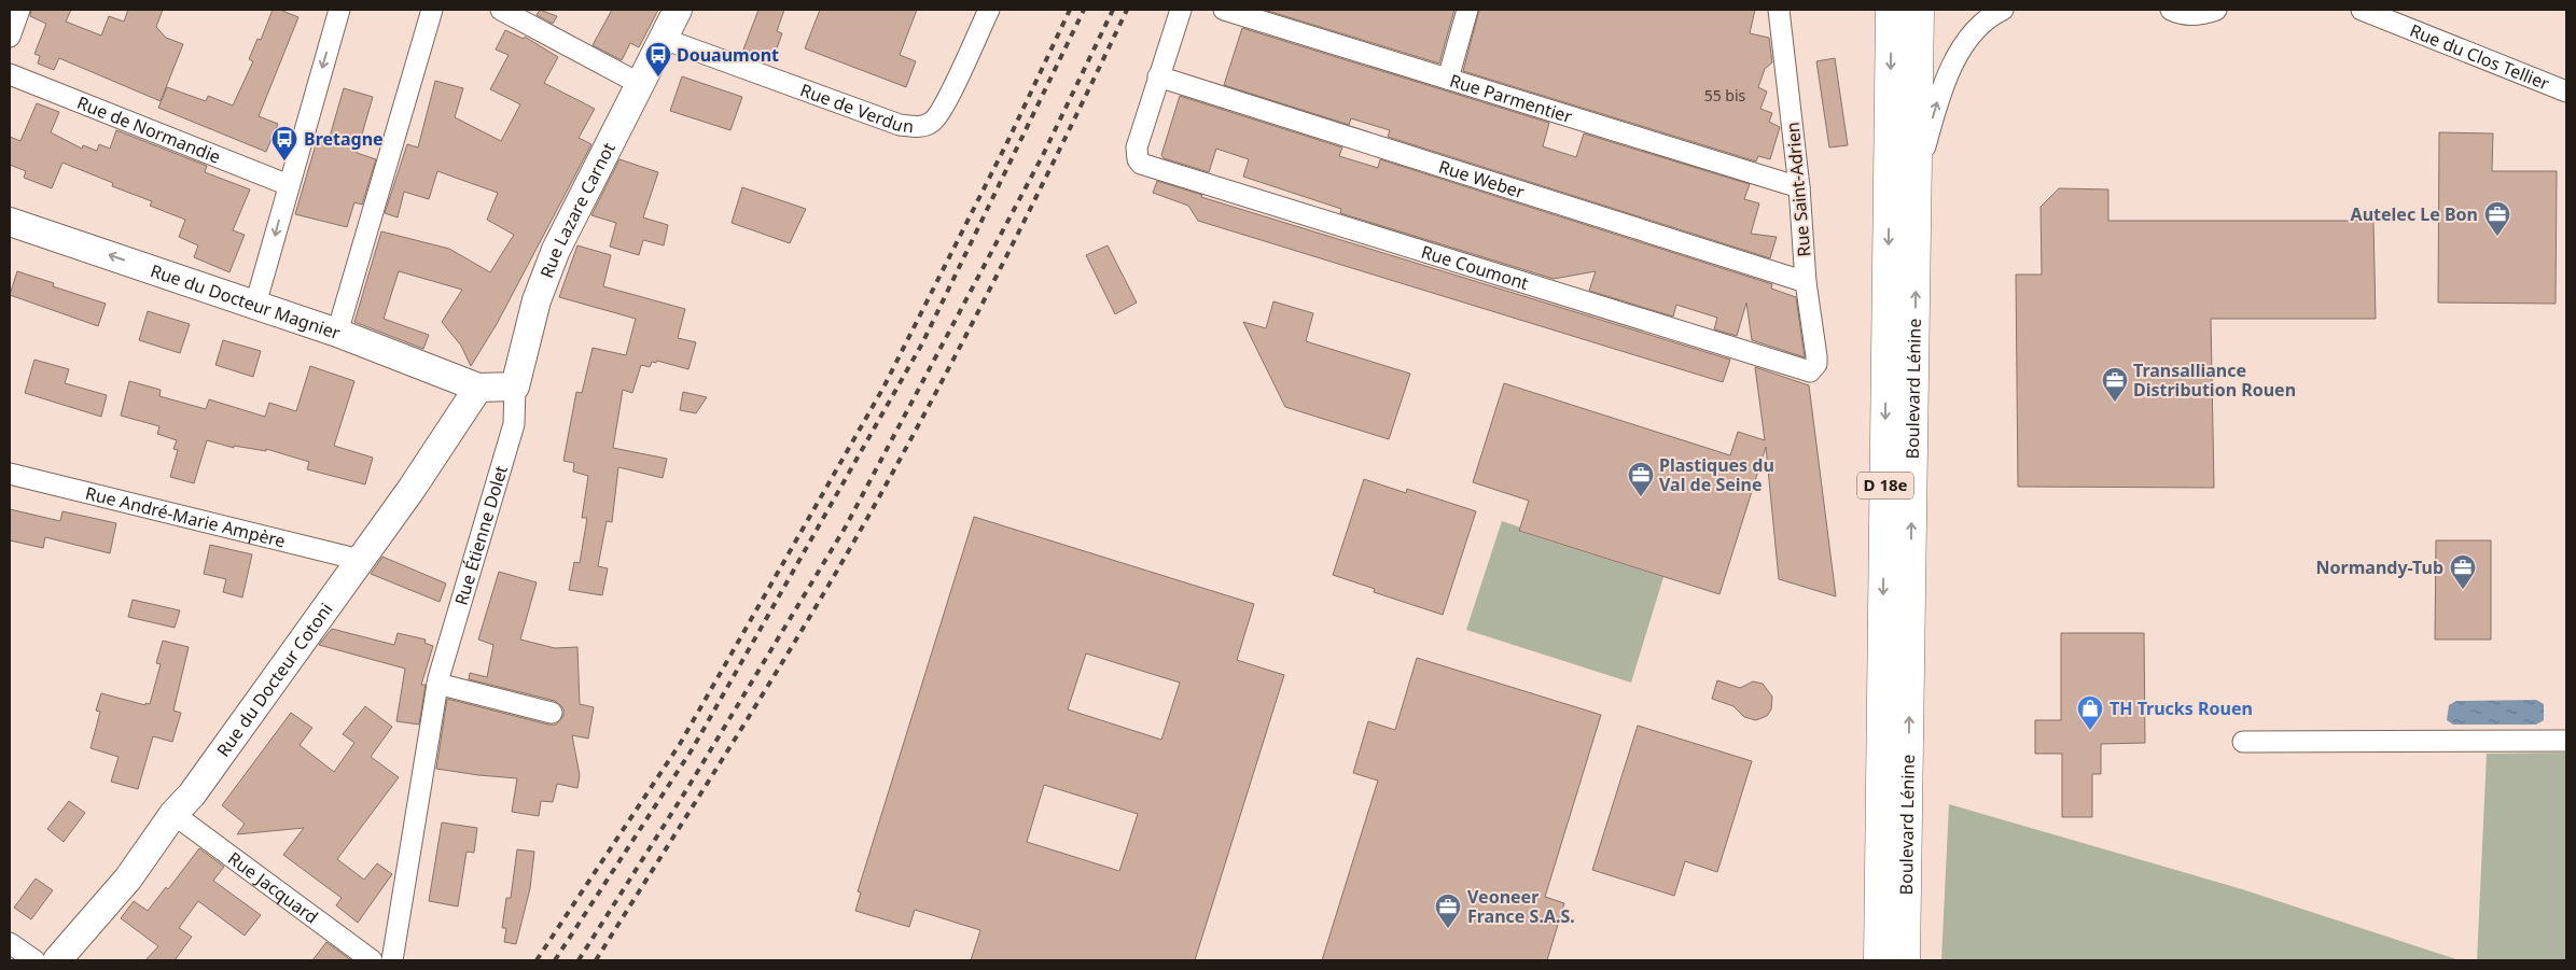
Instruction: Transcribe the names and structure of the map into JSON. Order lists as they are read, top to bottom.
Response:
{
  "streets": {
    "main road": ["Boulevard Lénine", "D 18e"],
    "street": [
      "Rue du Clos Tellier",
      "Rue Parmentier",
      "Rue de Verdun",
      "Rue de Normandie",
      "Rue Weber",
      "Rue Saint-Adrien",
      "Rue Lazare Carnot",
      "Rue Coumont",
      "Rue du Docteur Magnier",
      "Rue André-Marie Ampère",
      "Rue Étienne Dolet",
      "Rue du Docteur Cotoni",
      "Rue Jacquard"
    ]
  },
  "crossings": [
    ["Rue Parmentier", "Rue Saint-Adrien"],
    ["Rue de Verdun", "Rue Lazare Carnot"],
    ["Rue Weber", "Rue Saint-Adrien"],
    ["Rue Weber", "Rue Coumont"],
    ["Rue Saint-Adrien", "Rue Coumont"],
    ["Rue Lazare Carnot", "Rue Étienne Dolet"],
    ["Rue du Docteur Magnier", "Rue du Docteur Cotoni"],
    ["Rue André-Marie Ampère", "Rue du Docteur Cotoni"],
    ["Rue du Docteur Cotoni", "Rue Jacquard"]
  ],
  "one_way": ["Rue du Docteur Magnier"],
  "places": {
    "bus stop": ["Douaumont", "Bretagne"],
    "office": [
      "Autelec Le Bon",
      "Transalliance Distribution Rouen",
      "Plastiques du Val de Seine",
      "Normandy-Tub",
      "Veoneer France S.A.S."
    ],
    "shop": ["TH Trucks Rouen"]
  },
  "house_numbers": ["55 bis"]
}
